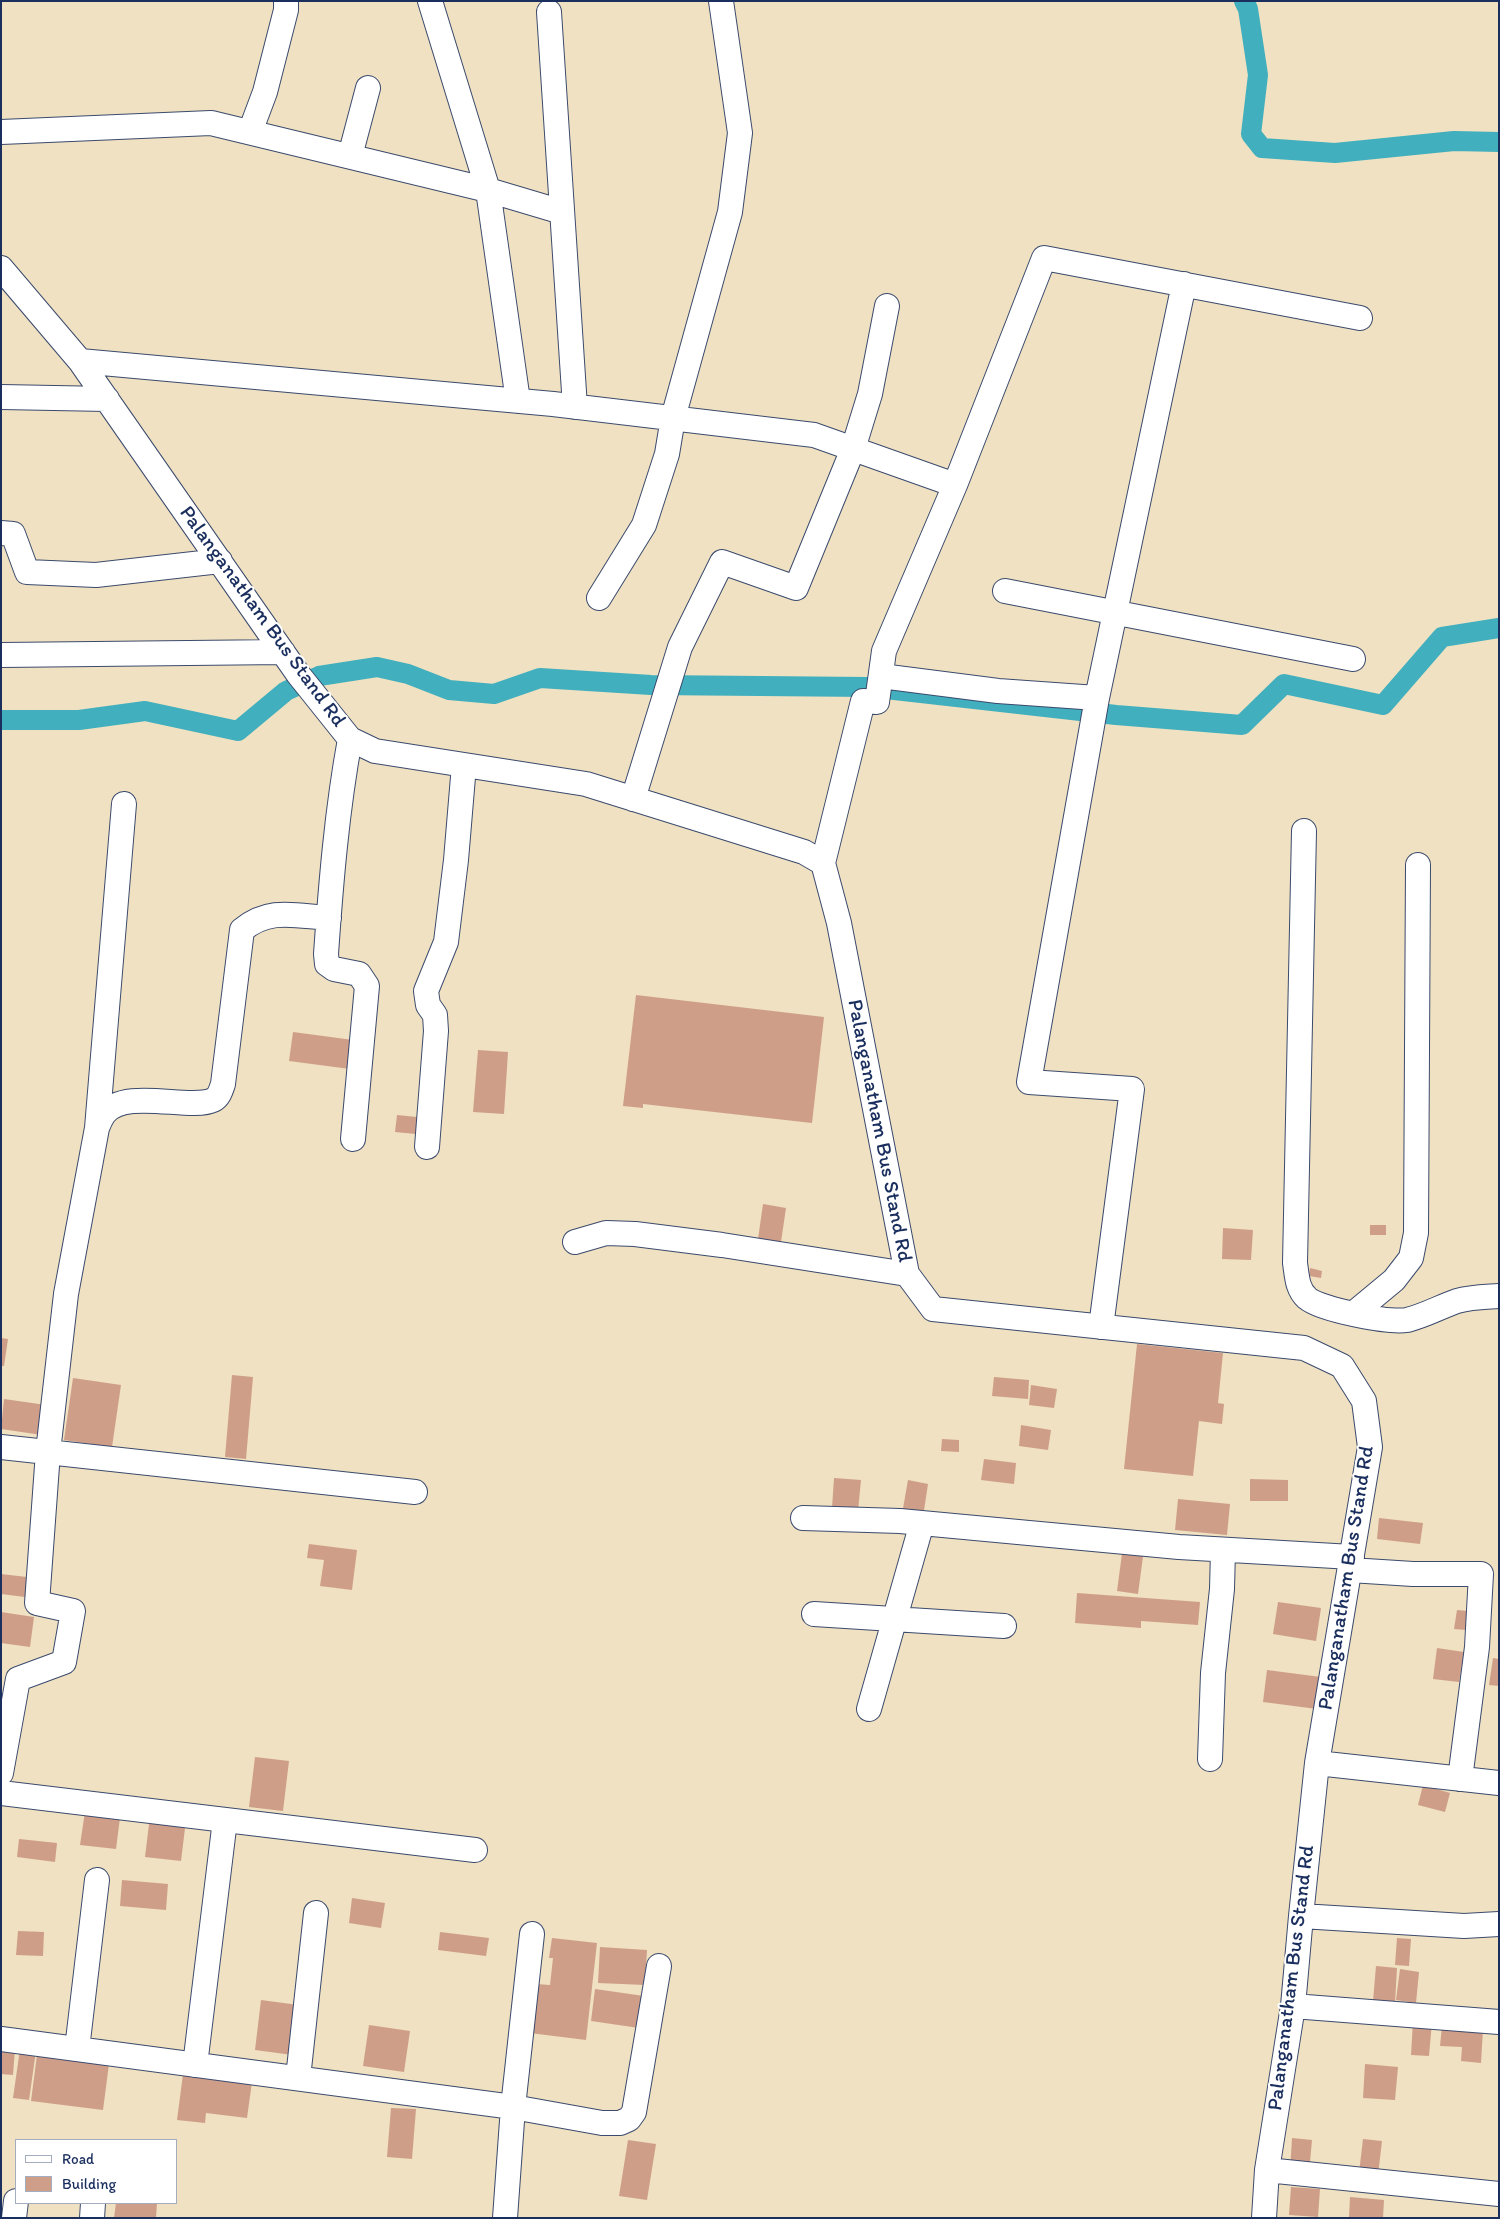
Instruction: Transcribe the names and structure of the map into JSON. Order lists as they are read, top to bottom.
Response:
{
  "streets": {
    "street": ["Palanganatham Bus Stand Rd"]
  },
  "legend": ["Road", "Building"]
}
